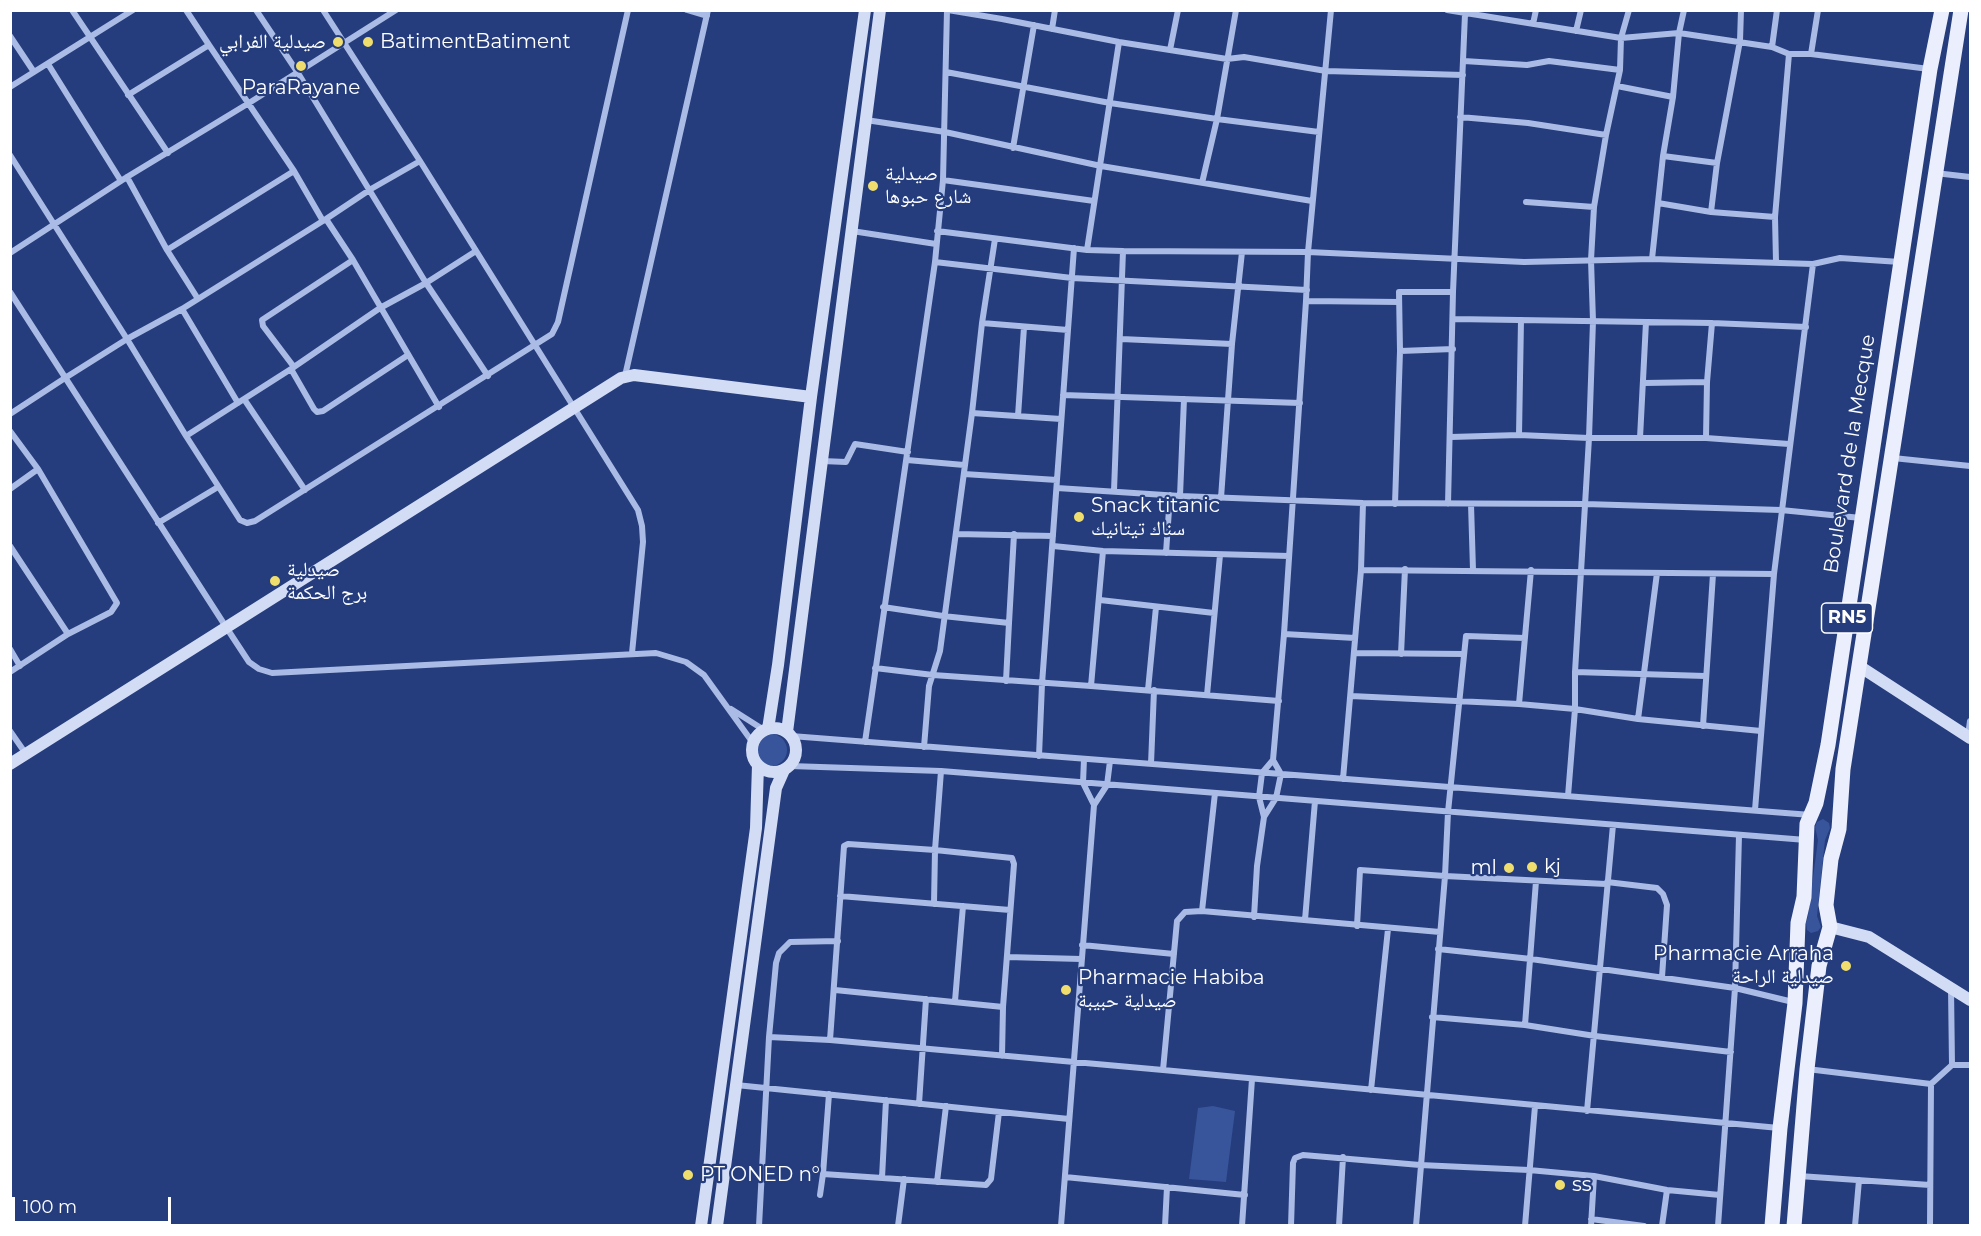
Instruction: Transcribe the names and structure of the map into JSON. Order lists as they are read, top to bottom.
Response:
{
  "streets": {
    "main road": ["Boulevard de la Mecque", "RN5"]
  },
  "places": [
    "صيدلية الفرابي",
    "BatimentBatiment",
    "ParaRayane",
    "صيدلية شارع حبوها",
    "Snack titanic سناك تيتانيك",
    "صيدلية برج الحكمة",
    "kj",
    "ml",
    "Pharmacie Arraha صيدلية الراحة",
    "Pharmacie Habiba صيدلية حبيبة",
    "PT ONED n°",
    "ss"
  ],
  "scale_bar": "100 m"
}
